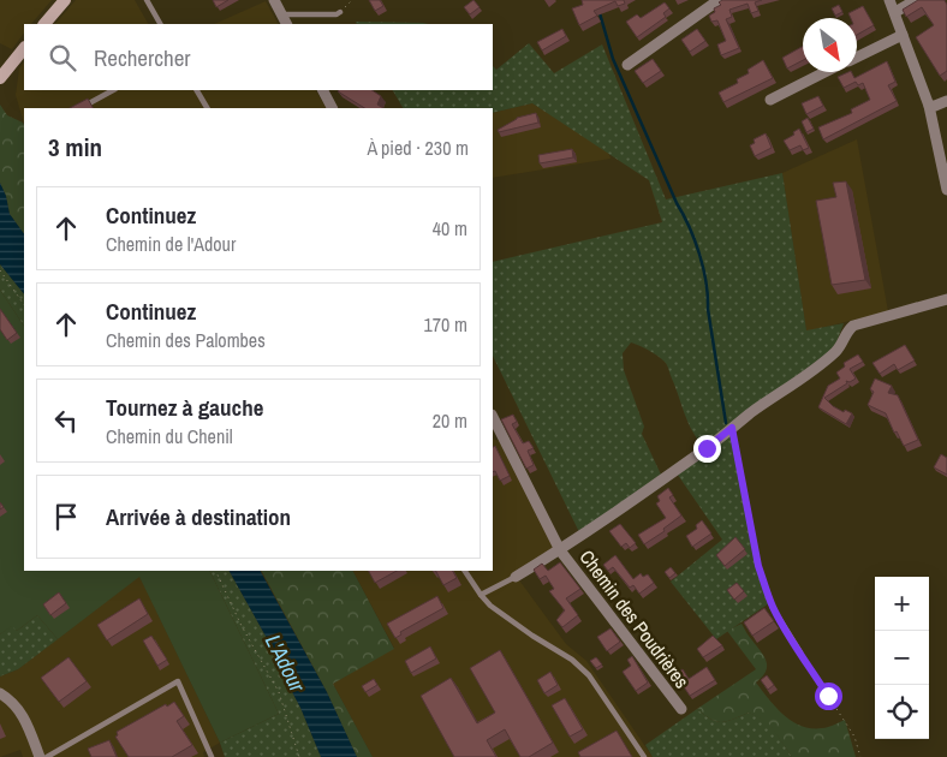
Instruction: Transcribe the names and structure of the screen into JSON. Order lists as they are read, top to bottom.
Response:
{
  "streets": {
    "street": ["Chemin des Poudrières"]
  },
  "water": ["L'Adour"],
  "north": "bottom right",
  "page": {
    "search": "Rechercher",
    "heading": ["3 min", "À pied · 230 m"],
    "list": [
      ["Continuez", "Chemin de l'Adour", "40 m"],
      ["Continuez", "Chemin des Palombes", "170 m"],
      ["Tournez à gauche", "Chemin du Chenil", "20 m"],
      "Arrivée à destination"
    ],
    "map_buttons": ["+", "−"]
  }
}
